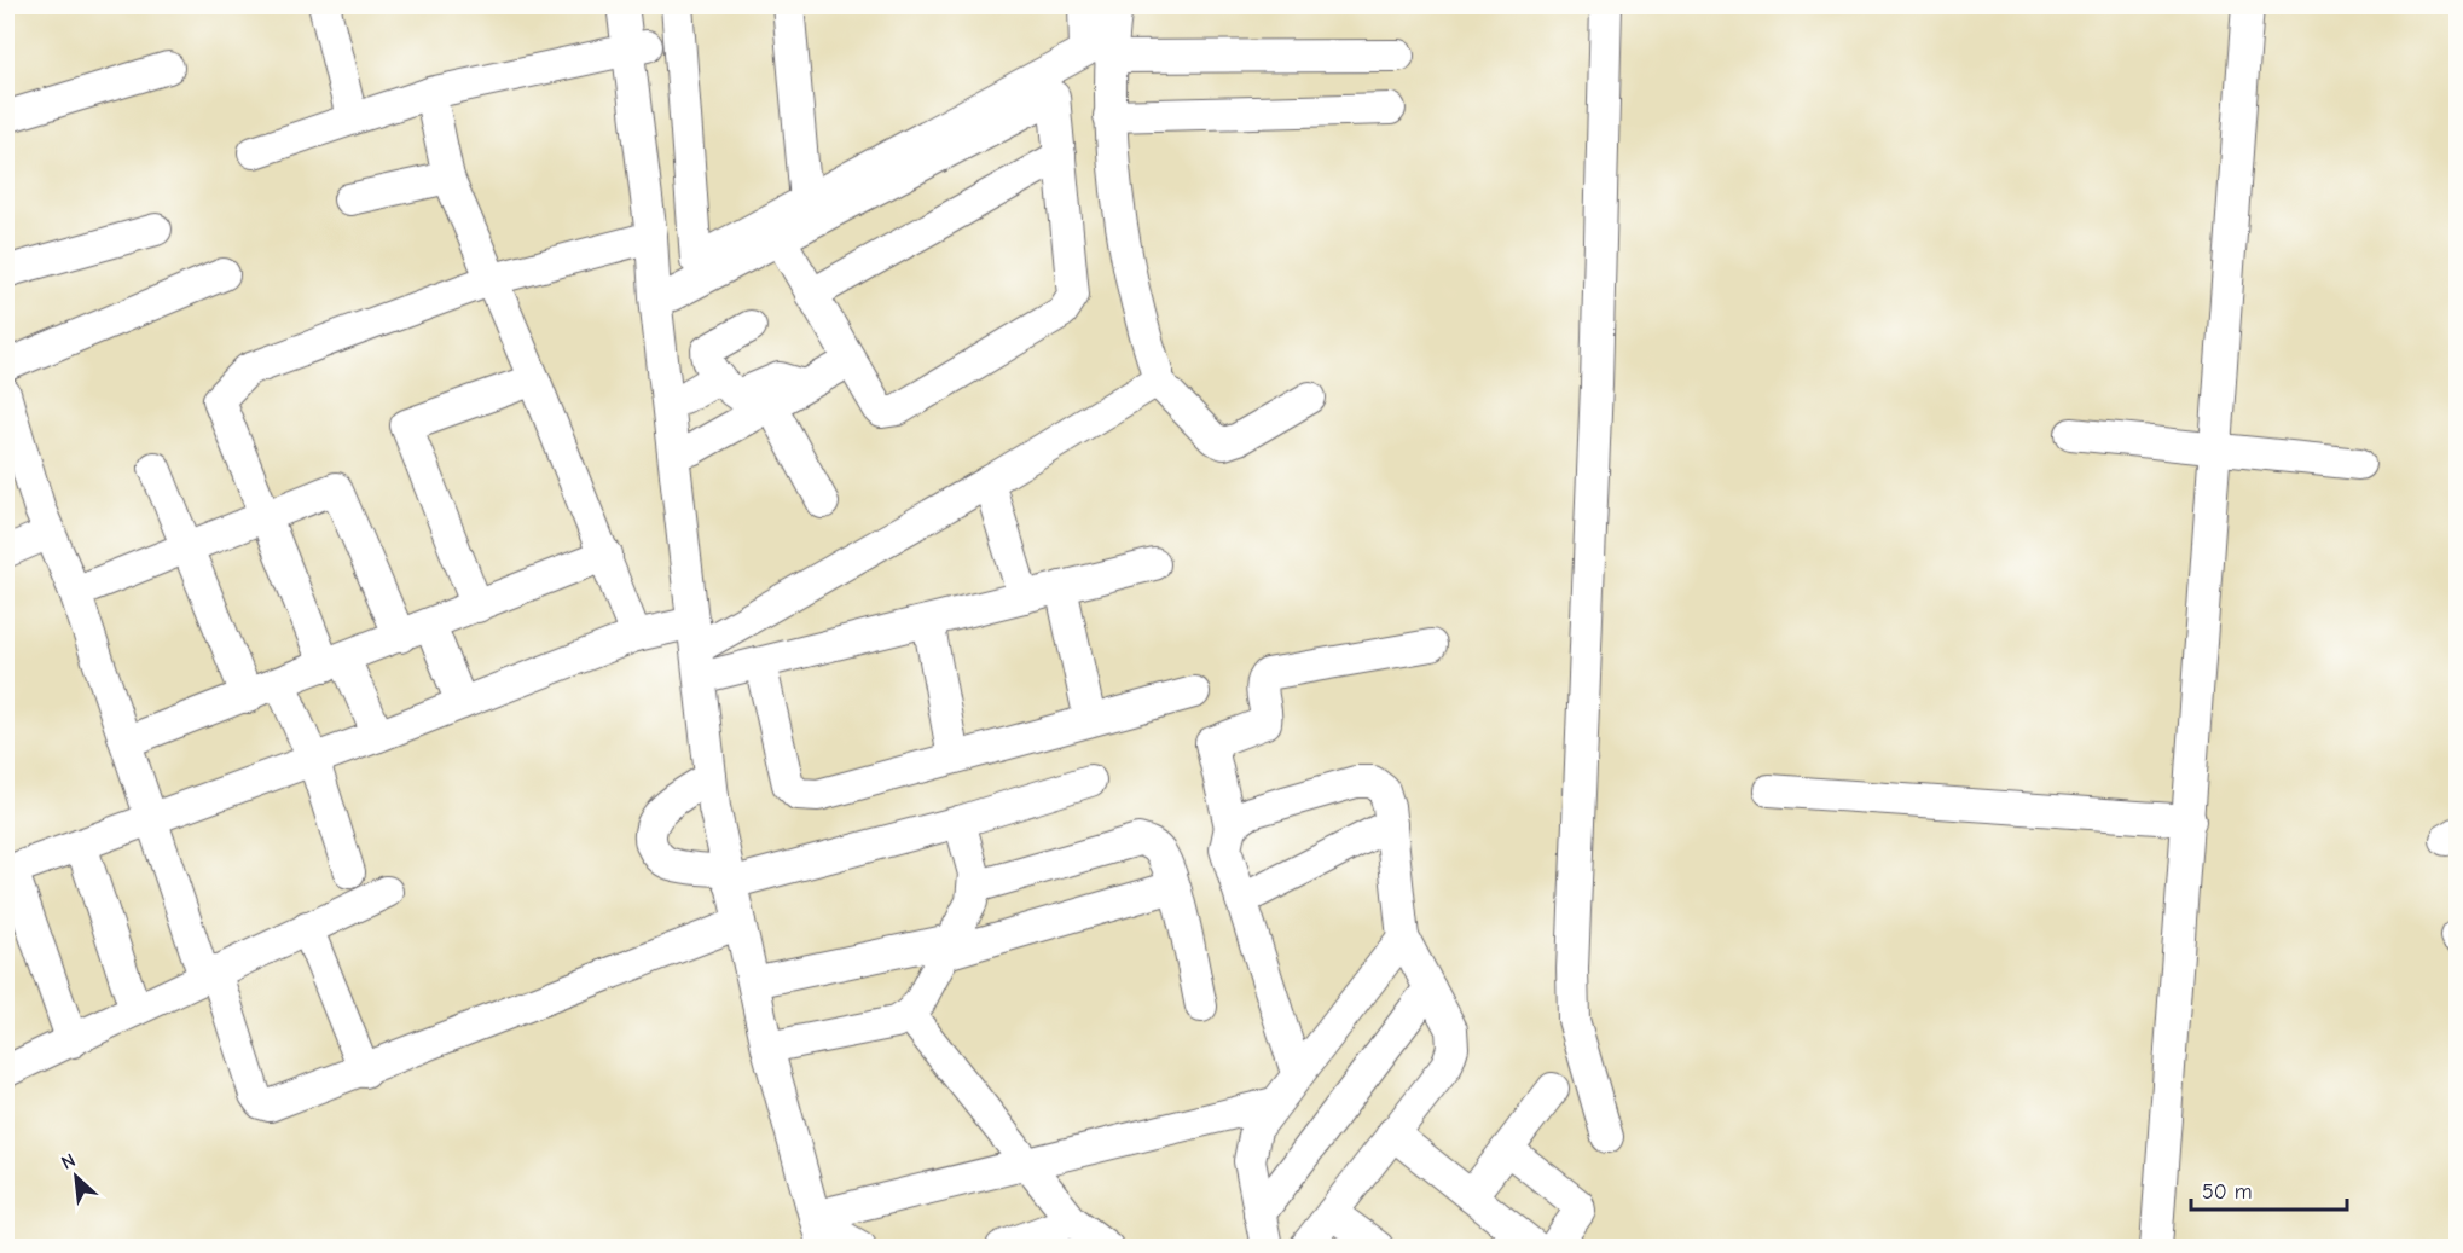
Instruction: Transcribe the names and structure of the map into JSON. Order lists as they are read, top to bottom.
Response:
{
  "scale_bar": "50 m",
  "north": "top left"
}
